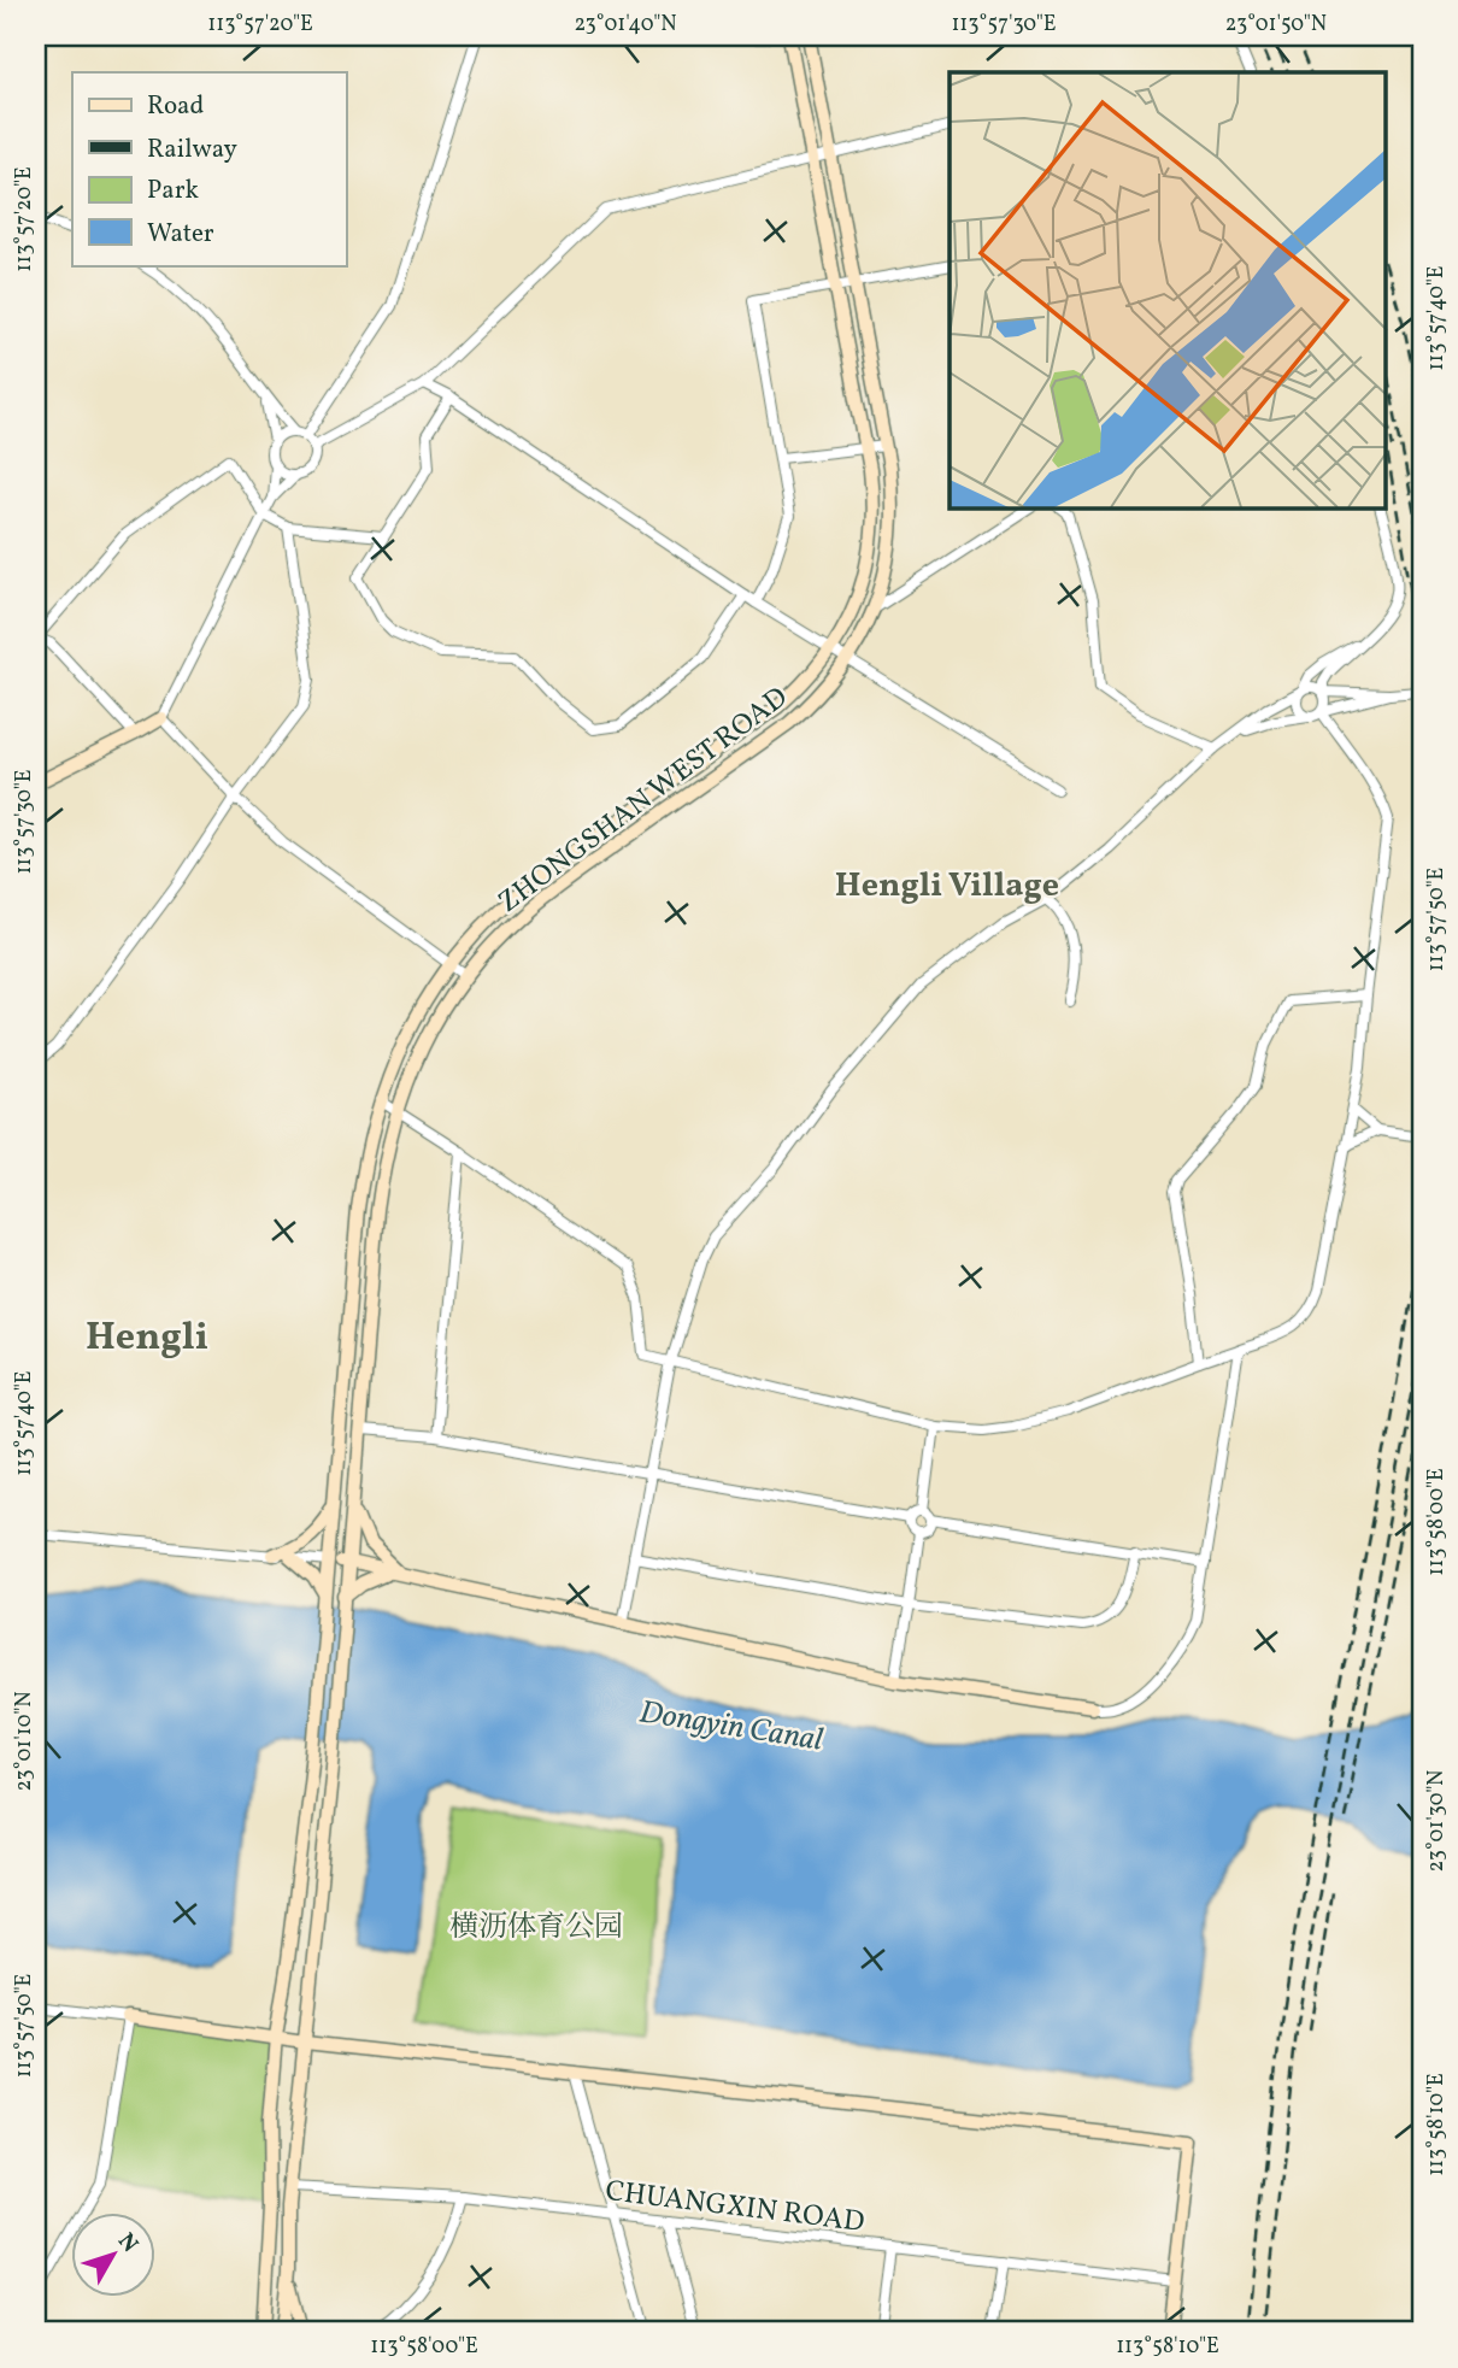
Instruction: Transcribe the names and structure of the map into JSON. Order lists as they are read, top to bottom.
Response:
{
  "streets": {
    "main road": ["ZHONGSHAN WEST ROAD"],
    "street": ["CHUANGXIN ROAD"]
  },
  "crossings": [
    ["ZHONGSHAN WEST ROAD", "CHUANGXIN ROAD"]
  ],
  "districts": ["Hengli Village", "Hengli"],
  "water": ["Dongyin Canal"],
  "parks": ["横沥体育公园"],
  "legend": [
    "Road",
    "Railway",
    "Park",
    "Water"
  ],
  "north": "top right",
  "coordinates": [
    "113°57'20\"E",
    "23°01'40\"N",
    "113°57'30\"E",
    "23°01'50\"N",
    "113°57'40\"E",
    "113°57'50\"E",
    "113°58'00\"E",
    "23°01'10\"N",
    "23°01'30\"N",
    "113°58'10\"E"
  ]
}
